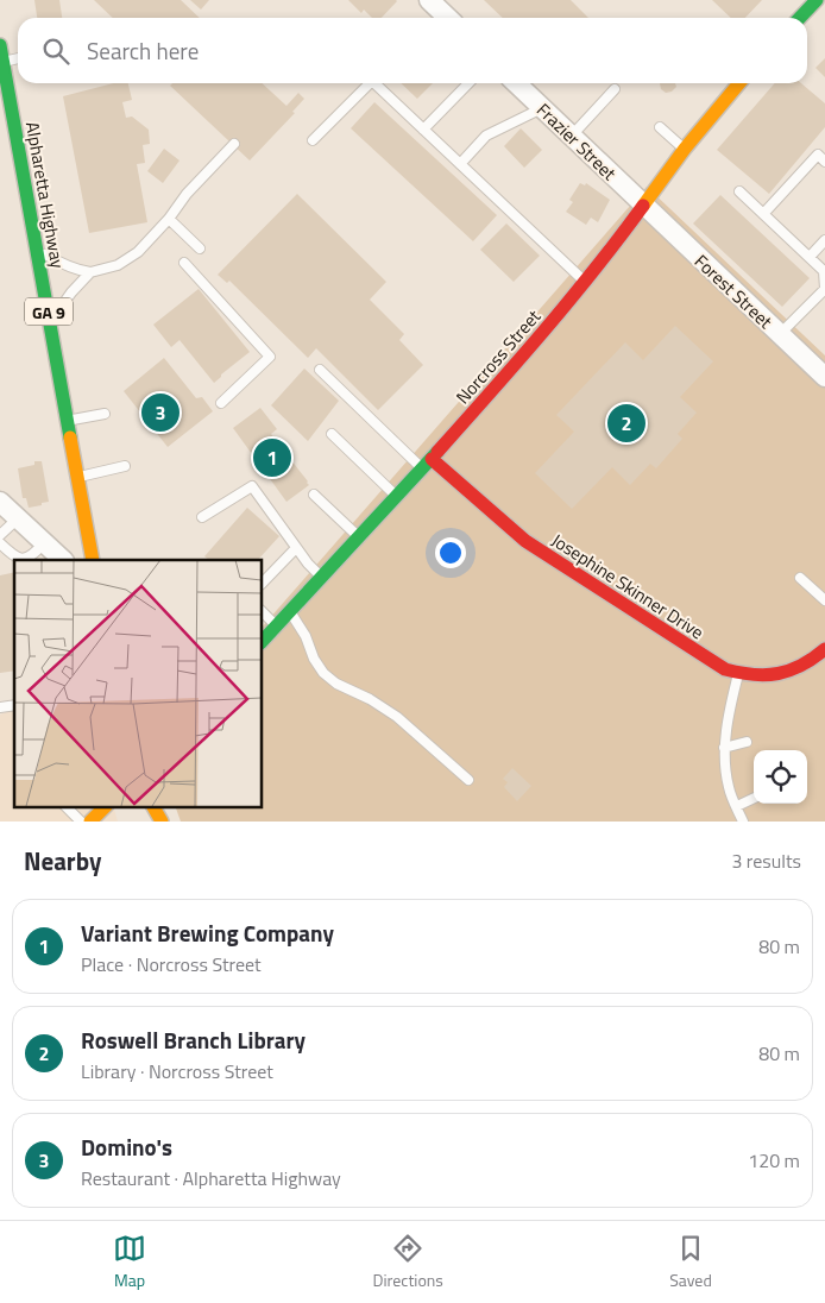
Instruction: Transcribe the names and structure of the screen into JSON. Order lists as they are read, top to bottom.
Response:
{
  "streets": {
    "main road": [
      "Alpharetta Highway",
      "GA 9",
      "Norcross Street",
      "Josephine Skinner Drive"
    ],
    "street": ["Frazier Street", "Forest Street"]
  },
  "crossings": [
    ["Frazier Street", "Forest Street"],
    ["Frazier Street", "Norcross Street"],
    ["Forest Street", "Norcross Street"],
    ["Norcross Street", "Josephine Skinner Drive"]
  ],
  "page": {
    "search": "Search here",
    "pins": ["3", "2", "1"],
    "heading": ["Nearby", "3 results"],
    "list": [
      {
        "mark": "1",
        "name": "Variant Brewing Company",
        "note": "Place · Norcross Street",
        "value": "80 m"
      },
      {
        "mark": "2",
        "name": "Roswell Branch Library",
        "note": "Library · Norcross Street",
        "value": "80 m"
      },
      {
        "mark": "3",
        "name": "Domino's",
        "note": "Restaurant · Alpharetta Highway",
        "value": "120 m"
      }
    ],
    "nav": ["Map", "Directions", "Saved"]
  }
}
